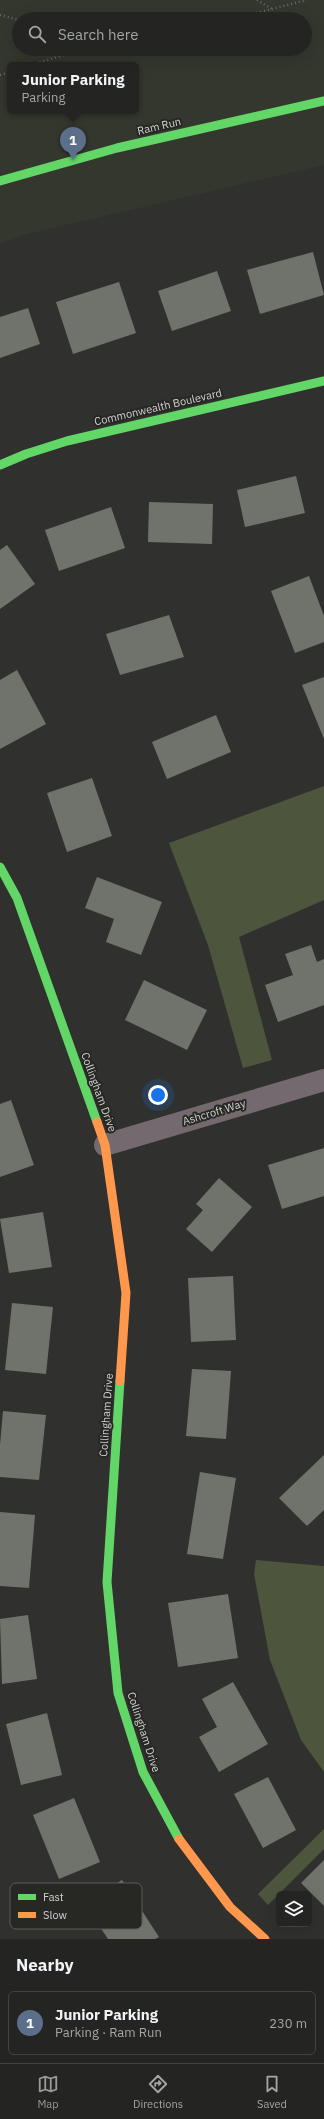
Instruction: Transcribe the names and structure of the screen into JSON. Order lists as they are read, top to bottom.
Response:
{
  "streets": {
    "street": [
      "Ram Run",
      "Commonwealth Boulevard",
      "Collingham Drive",
      "Ashcroft Way"
    ]
  },
  "crossings": [
    ["Collingham Drive", "Ashcroft Way"]
  ],
  "legend": ["Fast", "Slow"],
  "page": {
    "search": "Search here",
    "popup": ["Junior Parking", "Parking"],
    "pins": "1",
    "heading": "Nearby",
    "list": [
      {
        "mark": "1",
        "name": "Junior Parking",
        "note": "Parking · Ram Run",
        "value": "230 m"
      }
    ],
    "nav": ["Map", "Directions", "Saved"]
  }
}
